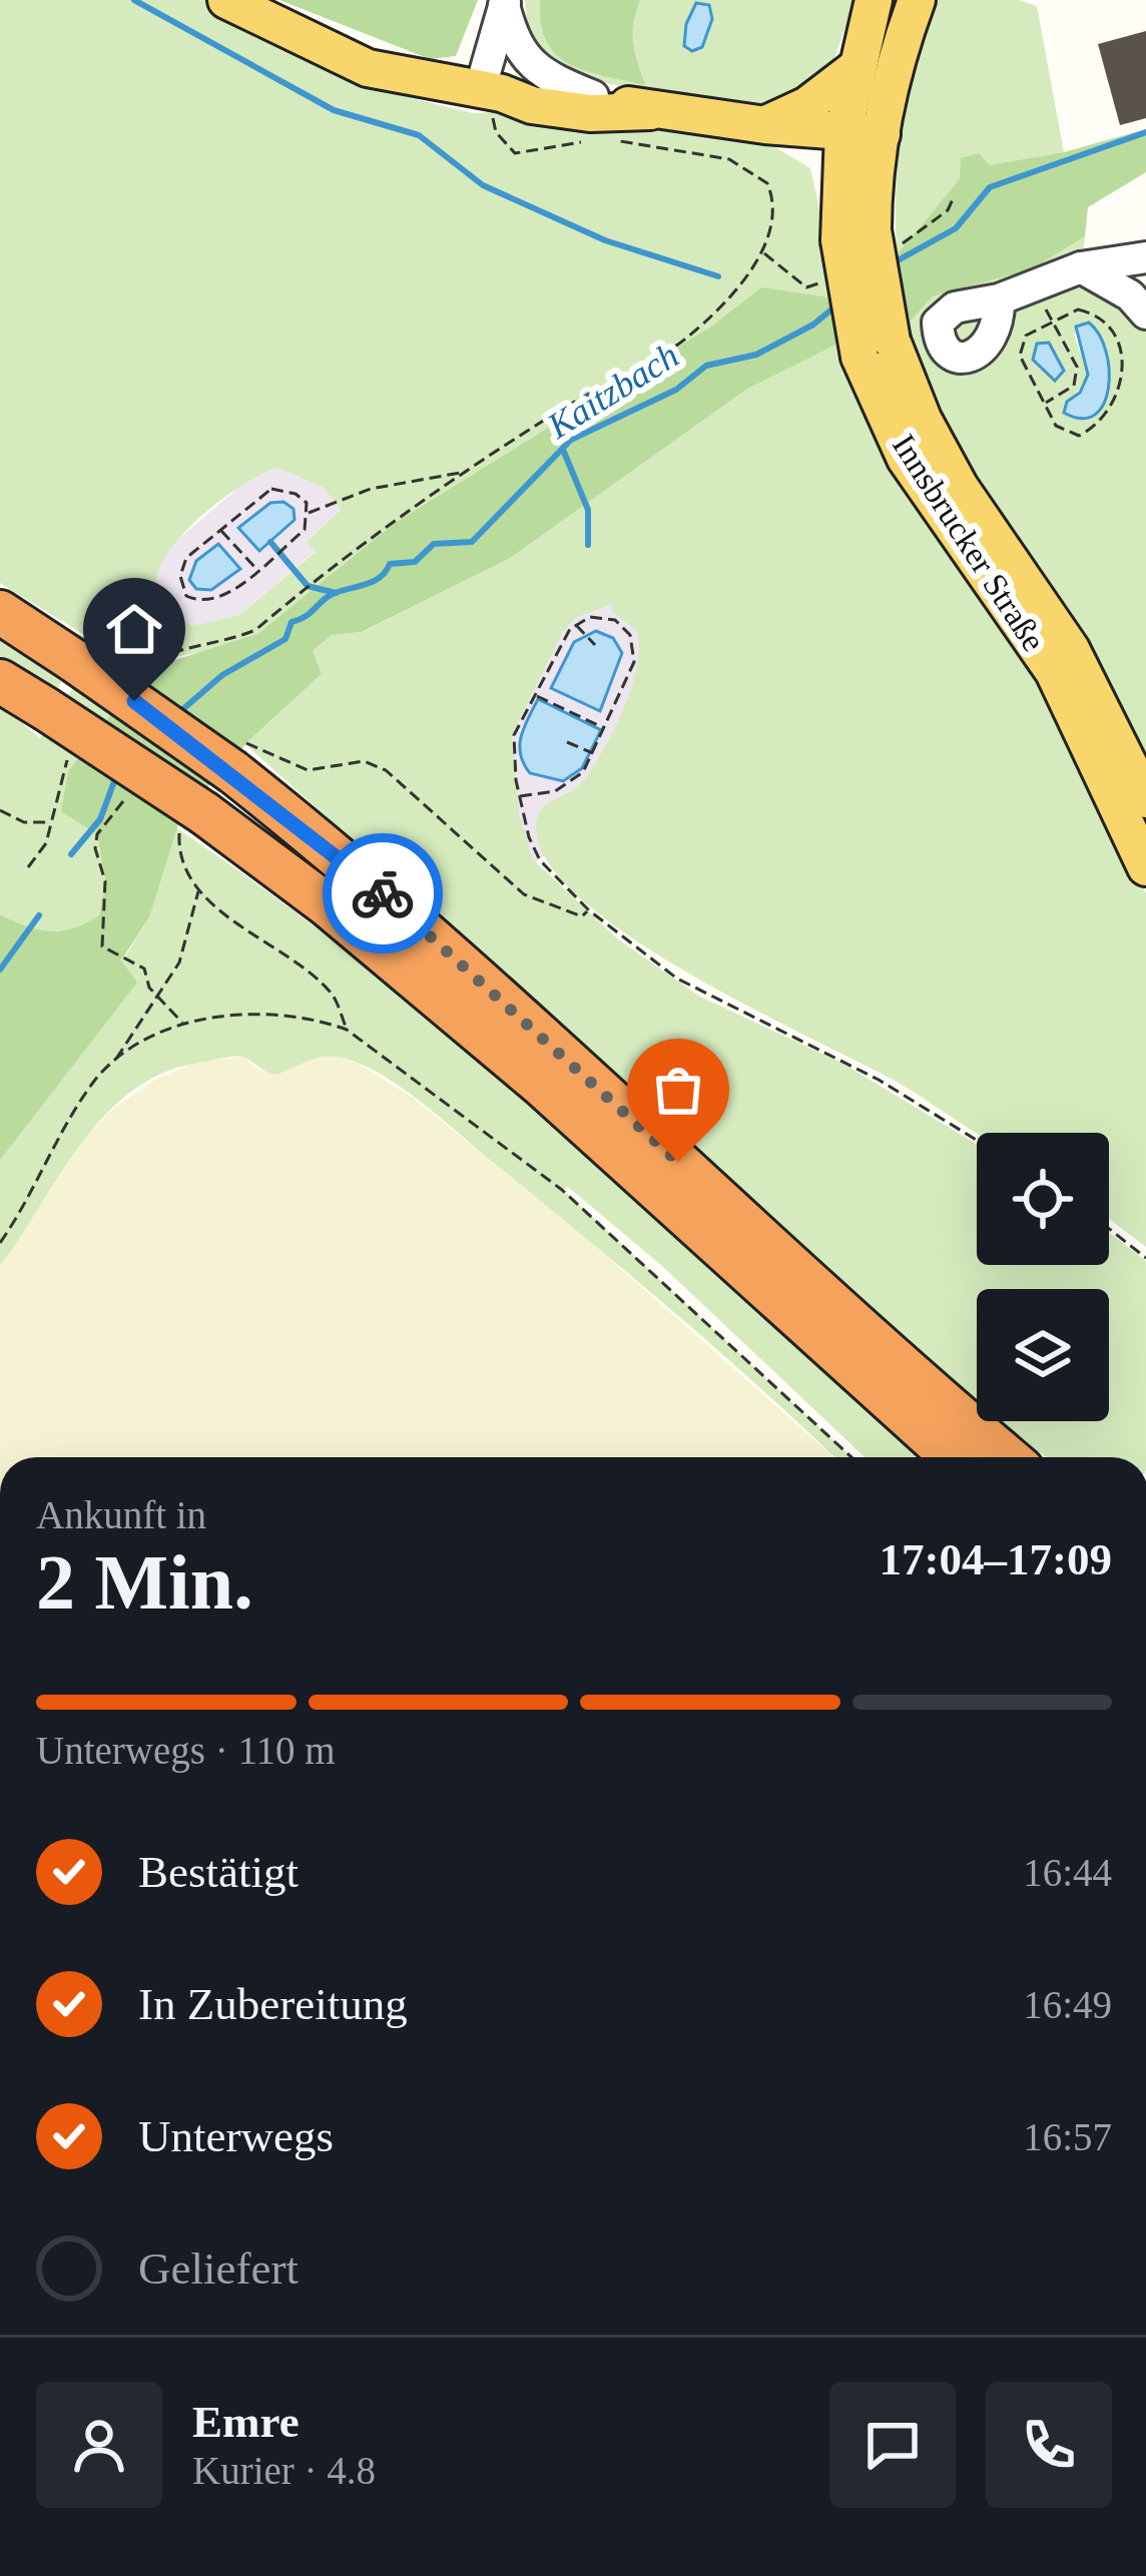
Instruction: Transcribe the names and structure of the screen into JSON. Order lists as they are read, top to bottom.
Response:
{
  "streets": {
    "main road": ["Innsbrucker Straße"]
  },
  "water": ["Kaitzbach"],
  "page": {
    "heading": ["2 Min.", "Ankunft in", "17:04–17:09"],
    "panel": ["Emre", "Kurier · 4.8"],
    "bar": "Unterwegs · 110 m",
    "list": [
      ["Bestätigt", "16:44"],
      ["In Zubereitung", "16:49"],
      ["Unterwegs", "16:57"],
      "Geliefert"
    ]
  }
}
